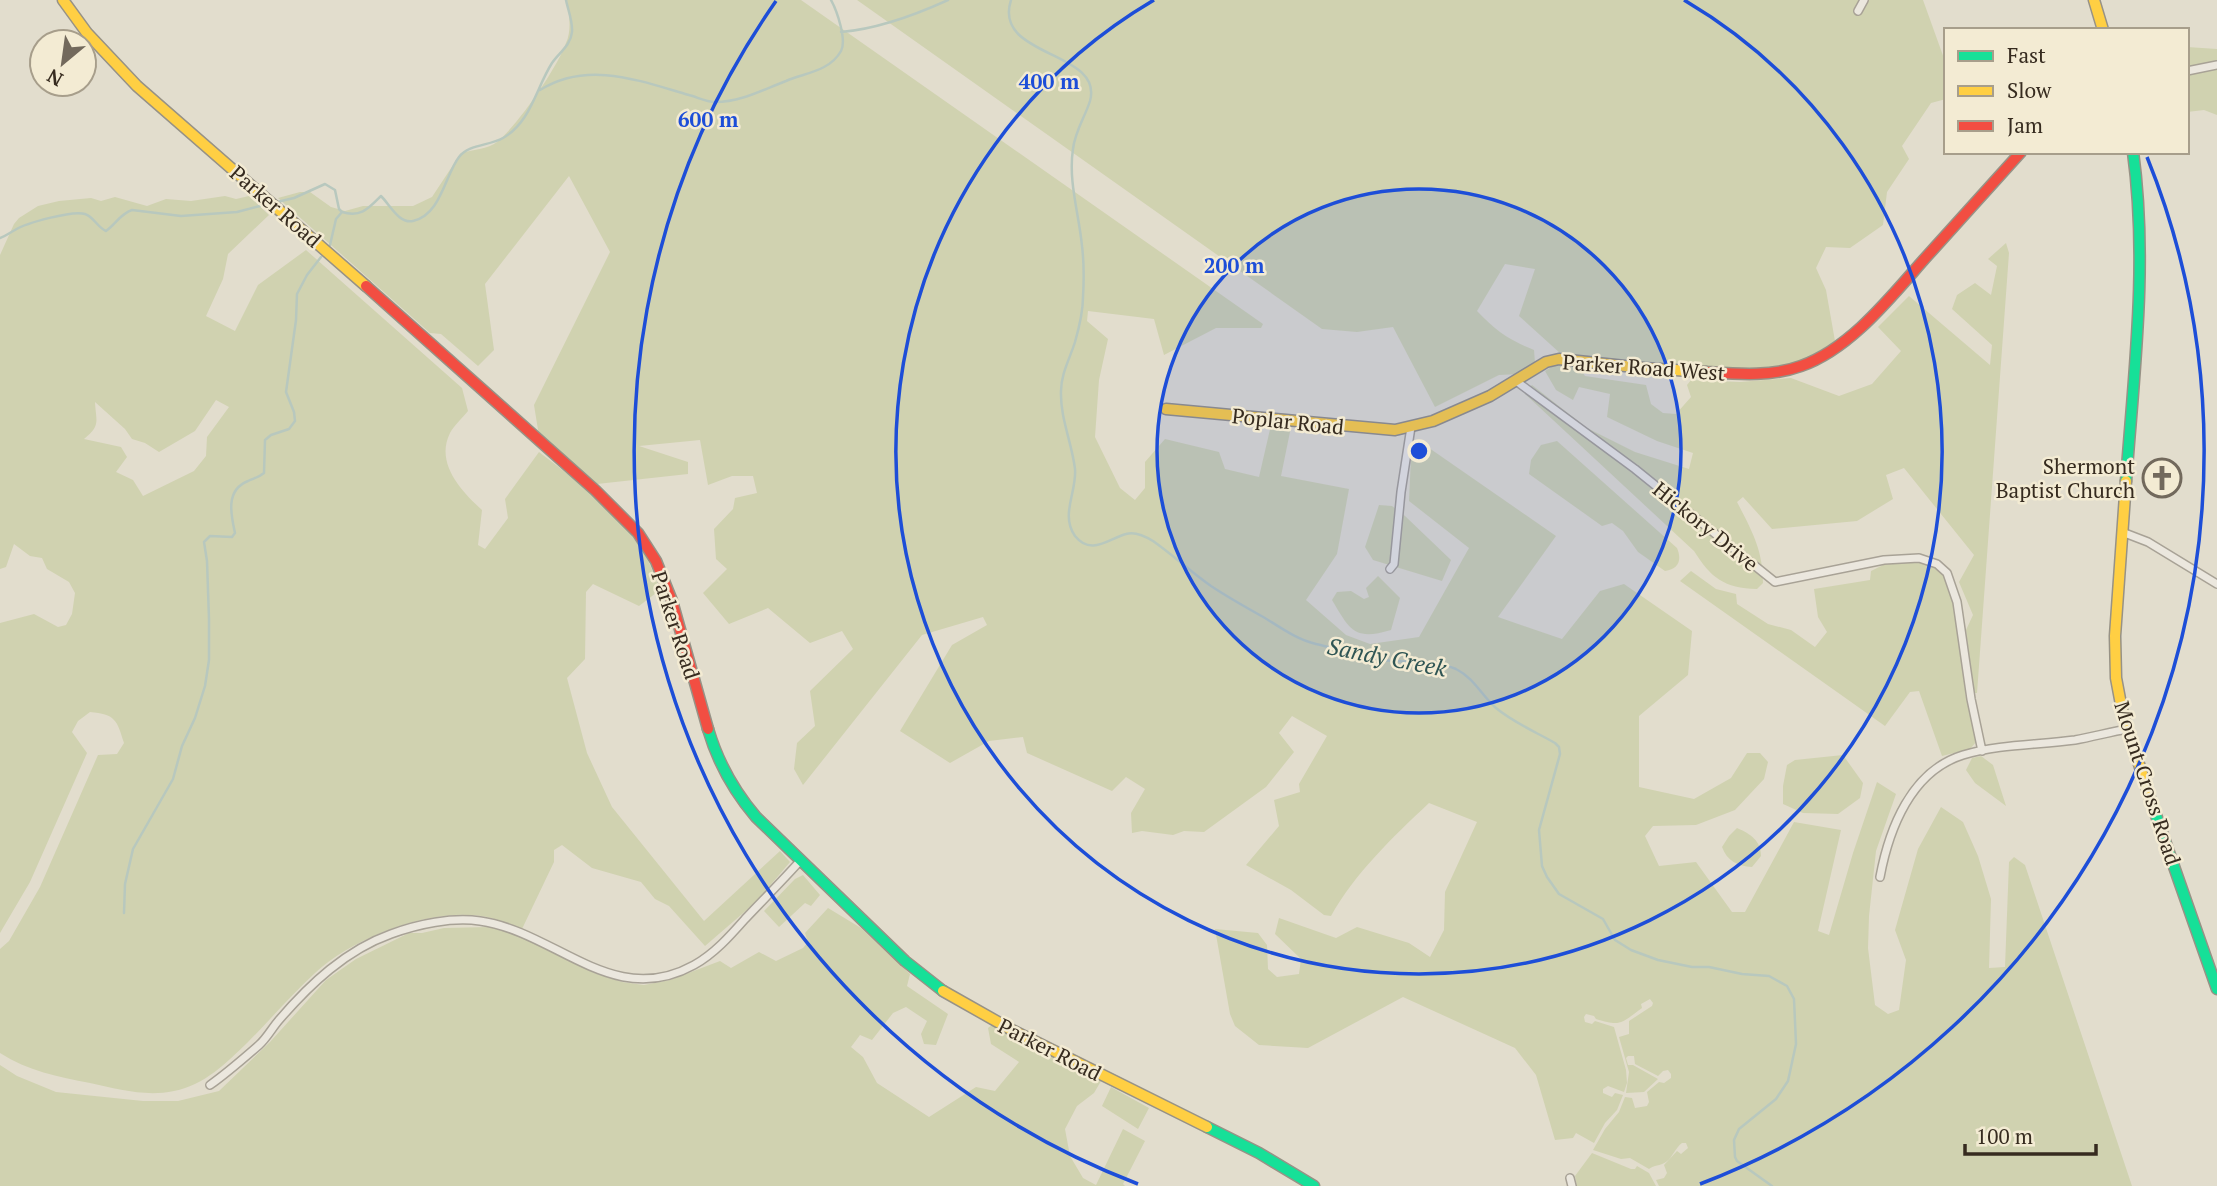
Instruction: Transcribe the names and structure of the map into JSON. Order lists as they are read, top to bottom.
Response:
{
  "streets": {
    "street": [
      "Parker Road",
      "Parker Road West",
      "Poplar Road",
      "Hickory Drive",
      "Mount Cross Road"
    ]
  },
  "crossings": [
    ["Parker Road West", "Poplar Road"],
    ["Parker Road West", "Hickory Drive"]
  ],
  "water": ["Sandy Creek"],
  "places": {
    "church": ["Shermont Baptist Church"]
  },
  "legend": ["Fast", "Slow", "Jam"],
  "scale_bar": "100 m",
  "north": "bottom left",
  "rings": ["400 m", "600 m", "200 m"]
}
